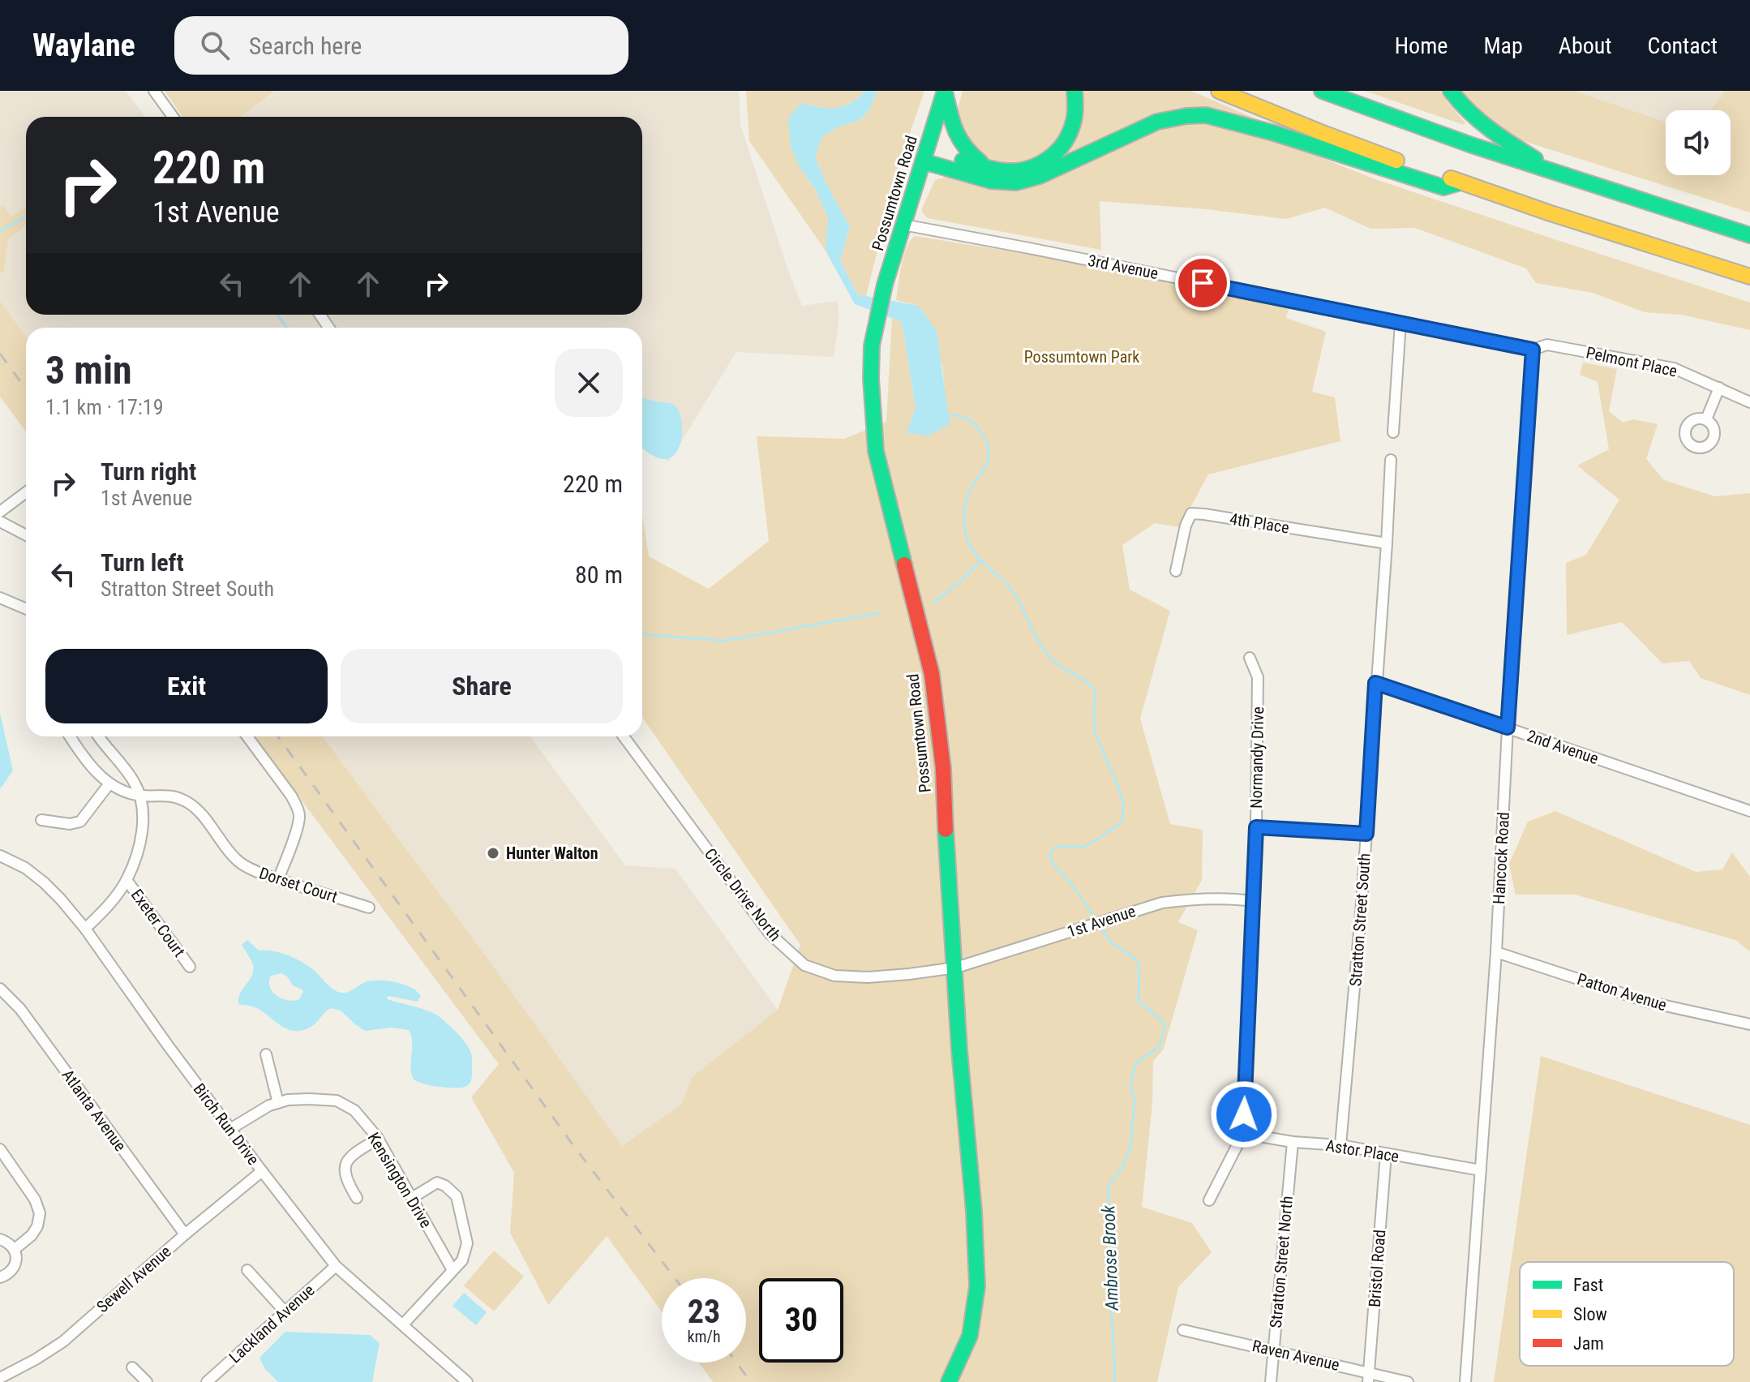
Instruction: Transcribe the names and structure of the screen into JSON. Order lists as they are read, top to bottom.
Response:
{
  "streets": {
    "main road": ["Possumtown Road"],
    "street": [
      "3rd Avenue",
      "Pelmont Place",
      "4th Place",
      "2nd Avenue",
      "Normandy Drive",
      "Hancock Road",
      "Dorset Court",
      "Circle Drive North",
      "Stratton Street South",
      "1st Avenue",
      "Exeter Court",
      "Patton Avenue",
      "Atlanta Avenue",
      "Birch Run Drive",
      "Astor Place",
      "Kensington Drive",
      "Stratton Street North",
      "Bristol Road",
      "Sewell Avenue",
      "Lackland Avenue",
      "Raven Avenue"
    ]
  },
  "crossings": [
    ["Possumtown Road", "3rd Avenue"],
    ["Possumtown Road", "Circle Drive North"],
    ["Possumtown Road", "1st Avenue"],
    ["3rd Avenue", "Pelmont Place"],
    ["3rd Avenue", "Hancock Road"],
    ["Pelmont Place", "Hancock Road"],
    ["4th Place", "Stratton Street South"],
    ["2nd Avenue", "Hancock Road"],
    ["2nd Avenue", "Stratton Street South"],
    ["Normandy Drive", "1st Avenue"],
    ["Normandy Drive", "Astor Place"],
    ["Hancock Road", "Patton Avenue"],
    ["Hancock Road", "Astor Place"],
    ["Circle Drive North", "1st Avenue"],
    ["Stratton Street South", "Astor Place"],
    ["Atlanta Avenue", "Sewell Avenue"],
    ["Birch Run Drive", "Kensington Drive"],
    ["Birch Run Drive", "Sewell Avenue"],
    ["Birch Run Drive", "Lackland Avenue"],
    ["Astor Place", "Stratton Street North"],
    ["Astor Place", "Bristol Road"],
    ["Stratton Street North", "Raven Avenue"],
    ["Bristol Road", "Raven Avenue"]
  ],
  "water": ["Ambrose Brook"],
  "parks": ["Possumtown Park"],
  "places": ["Hunter Walton"],
  "legend": ["Fast", "Slow", "Jam"],
  "page": {
    "header": "Waylane",
    "search": "Search here",
    "nav": [
      "Home",
      "Map",
      "About",
      "Contact"
    ],
    "turn": ["220 m", "1st Avenue"],
    "heading": ["3 min", "1.1 km · 17:19"],
    "list": [
      {
        "name": "Turn right",
        "note": "1st Avenue",
        "value": "220 m"
      },
      {
        "name": "Turn left",
        "note": "Stratton Street South",
        "value": "80 m"
      }
    ],
    "buttons": ["Exit", "Share"],
    "speed": "23 km/h",
    "limit": "30"
  }
}
